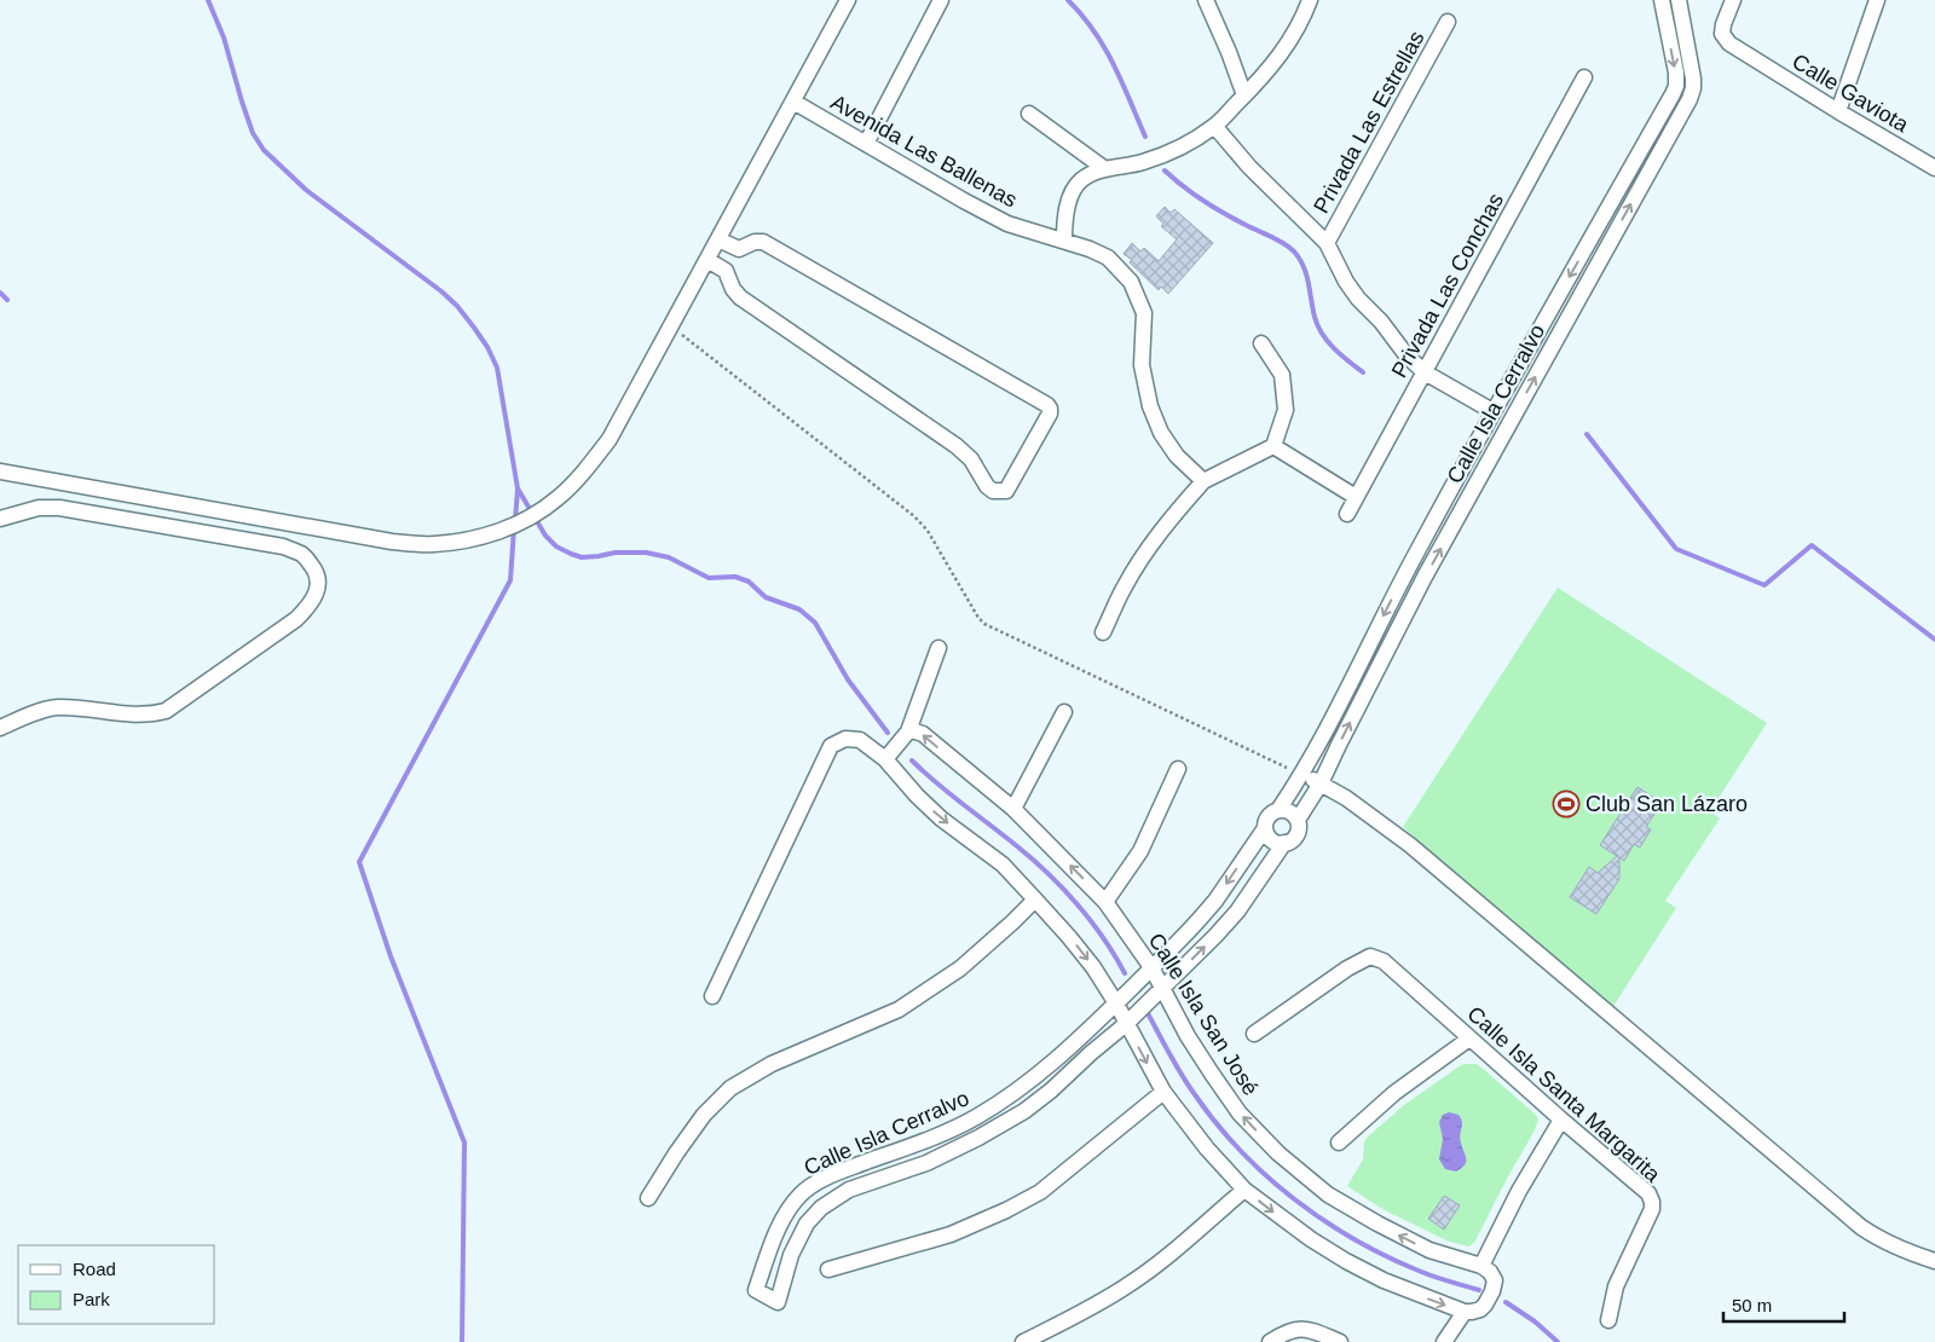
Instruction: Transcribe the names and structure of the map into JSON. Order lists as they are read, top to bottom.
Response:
{
  "streets": {
    "street": [
      "Calle Gaviota",
      "Privada Las Estrellas",
      "Avenida Las Ballenas",
      "Privada Las Conchas",
      "Calle Isla Cerralvo",
      "Calle Isla San José",
      "Calle Isla Santa Margarita"
    ]
  },
  "crossings": [
    ["Calle Isla Cerralvo", "Calle Isla San José"]
  ],
  "places": {
    "sports": ["Club San Lázaro"]
  },
  "legend": ["Road", "Park"],
  "scale_bar": "50 m"
}
